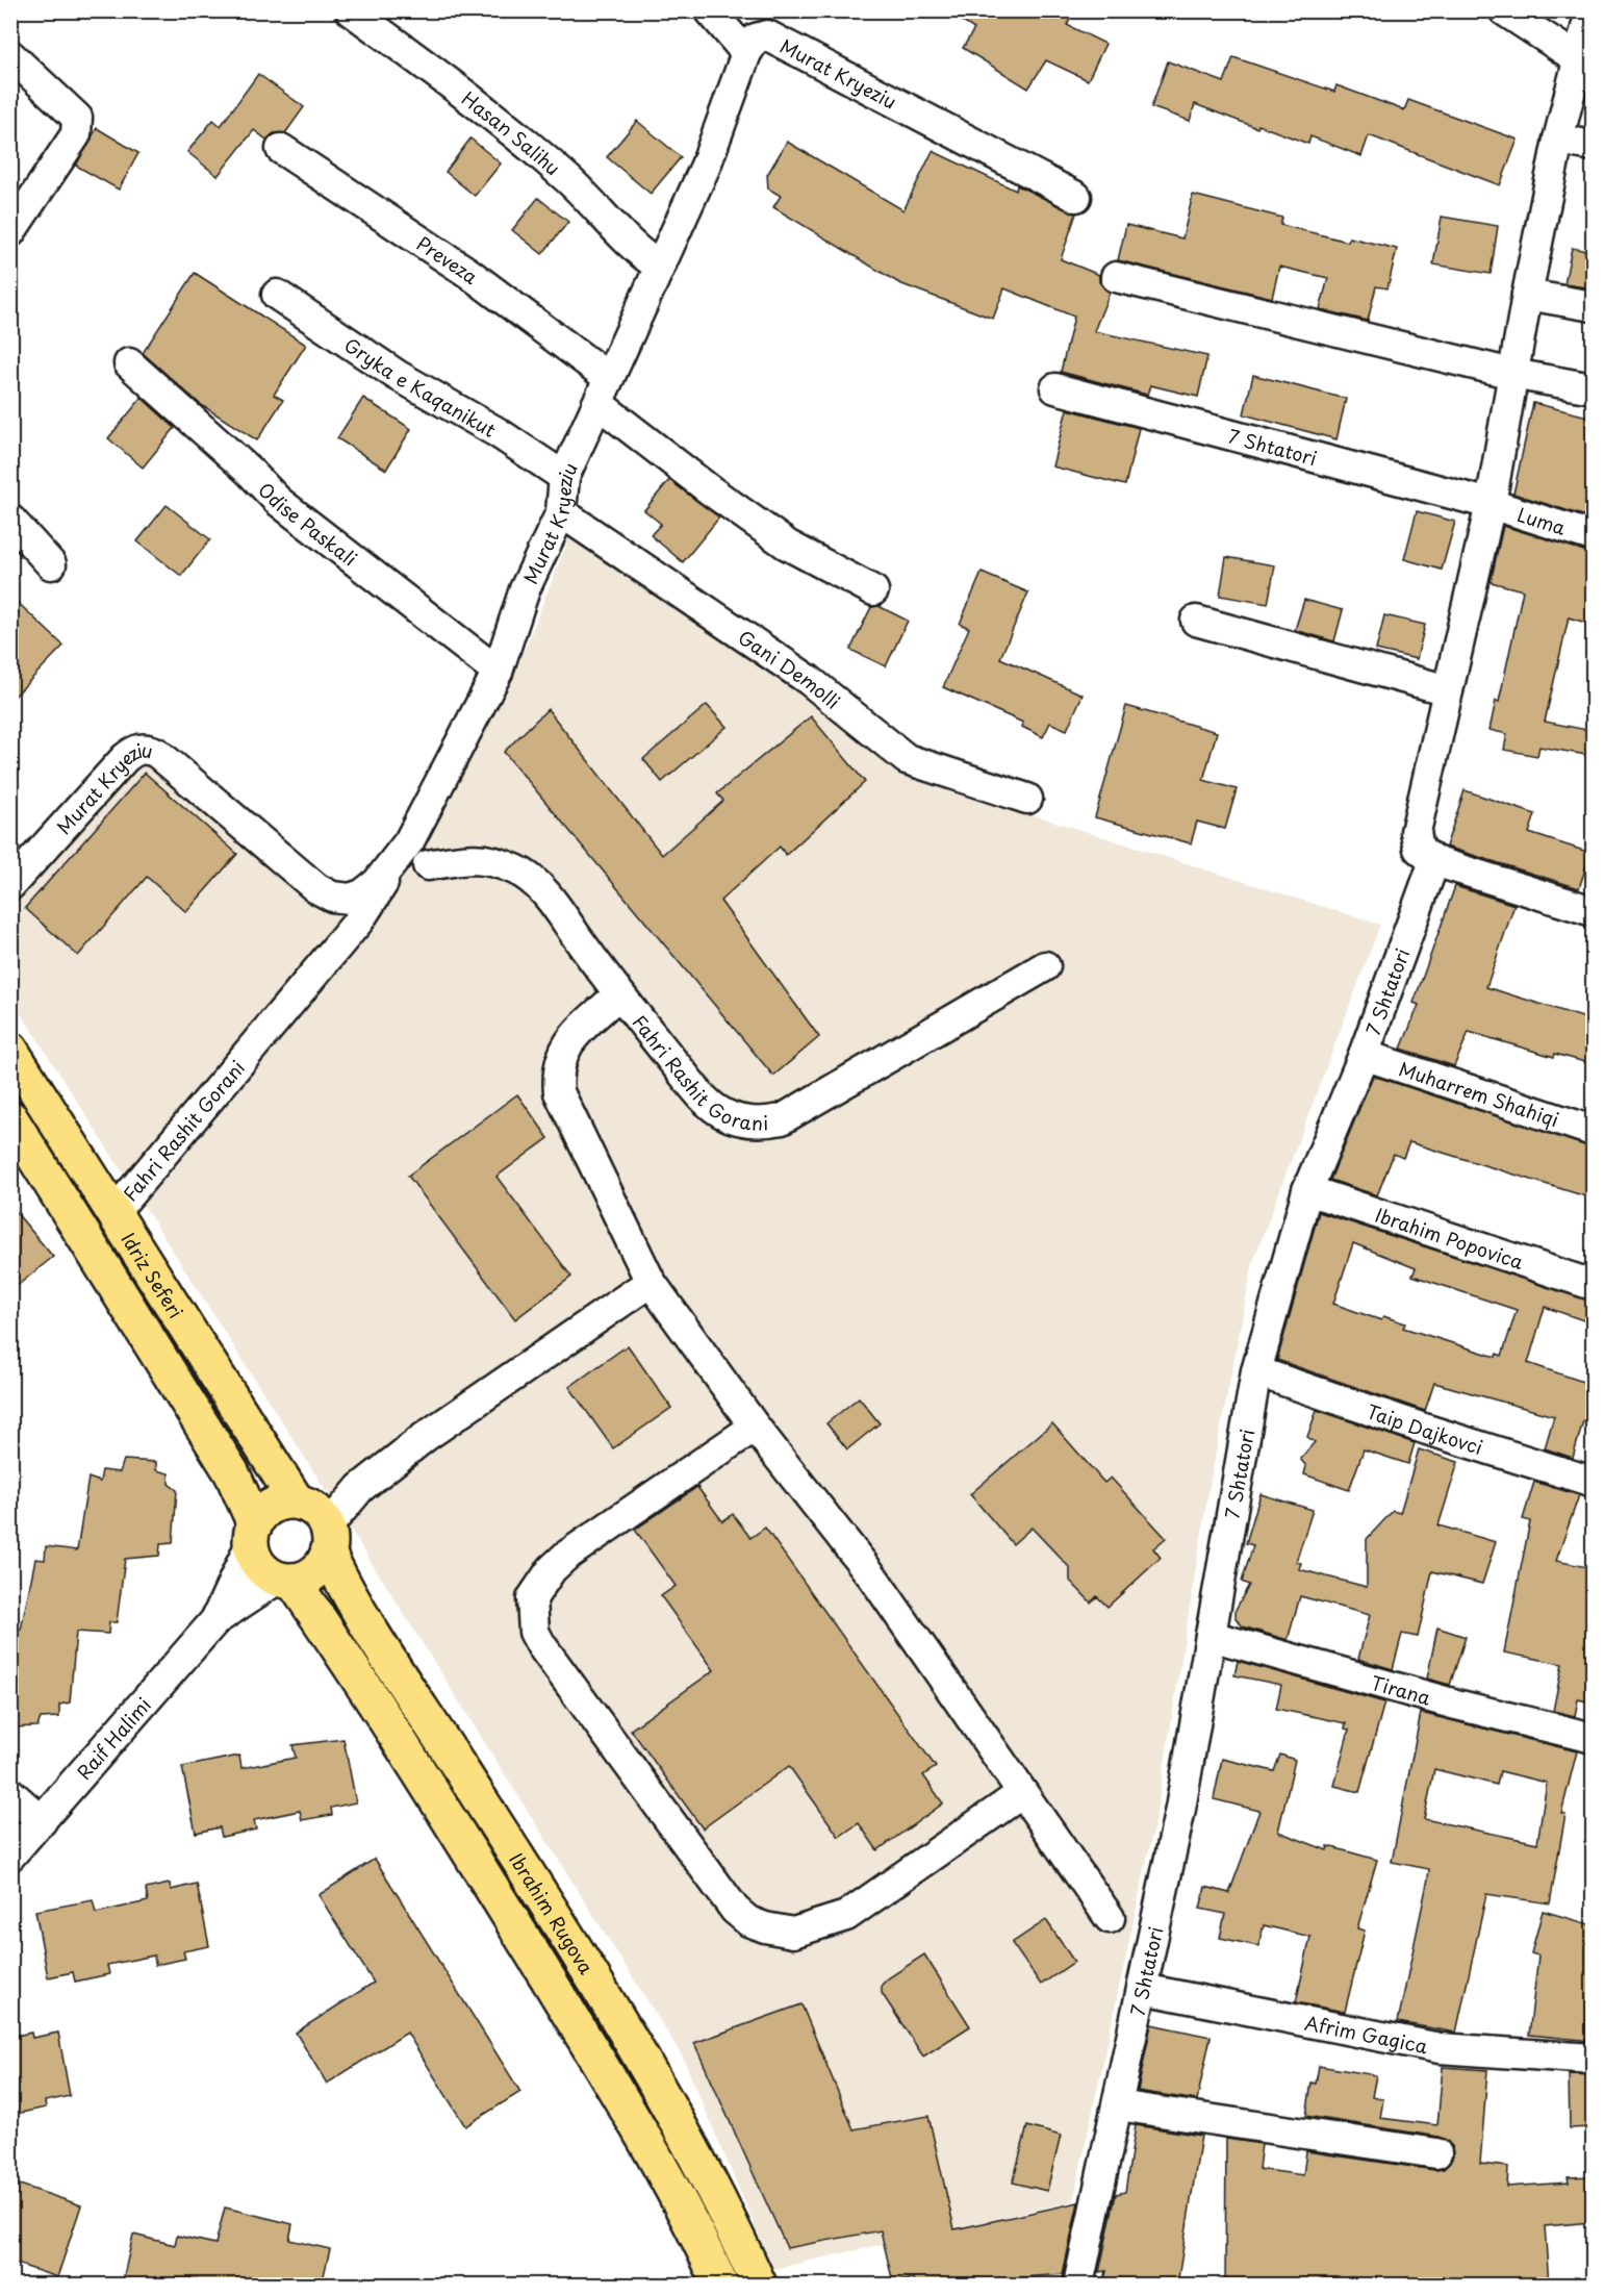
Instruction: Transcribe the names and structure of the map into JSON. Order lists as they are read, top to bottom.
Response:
{
  "streets": {
    "main road": ["Idriz Seferi", "Ibrahim Rugova"],
    "street": [
      "Murat Kryeziu",
      "Hasan Salihu",
      "Preveza",
      "Gryka e Kaqanikut",
      "7 Shtatori",
      "Luma",
      "Odise Paskali",
      "Gani Demolli",
      "Fahri Rashit Gorani",
      "Muharrem Shahiqi",
      "Ibrahim Popovica",
      "Taip Dajkovci",
      "Tirana",
      "Raif Halimi",
      "Afrim Gagica"
    ]
  },
  "crossings": [
    ["Murat Kryeziu", "Hasan Salihu"],
    ["Murat Kryeziu", "Preveza"],
    ["Murat Kryeziu", "Gryka e Kaqanikut"],
    ["Murat Kryeziu", "Odise Paskali"],
    ["Murat Kryeziu", "Gani Demolli"],
    ["Murat Kryeziu", "Fahri Rashit Gorani"],
    ["7 Shtatori", "Luma"],
    ["7 Shtatori", "Muharrem Shahiqi"],
    ["7 Shtatori", "Ibrahim Popovica"],
    ["7 Shtatori", "Taip Dajkovci"],
    ["7 Shtatori", "Tirana"],
    ["7 Shtatori", "Afrim Gagica"],
    ["Fahri Rashit Gorani", "Idriz Seferi"],
    ["Idriz Seferi", "Raif Halimi"],
    ["Idriz Seferi", "Ibrahim Rugova"],
    ["Raif Halimi", "Ibrahim Rugova"]
  ]
}
